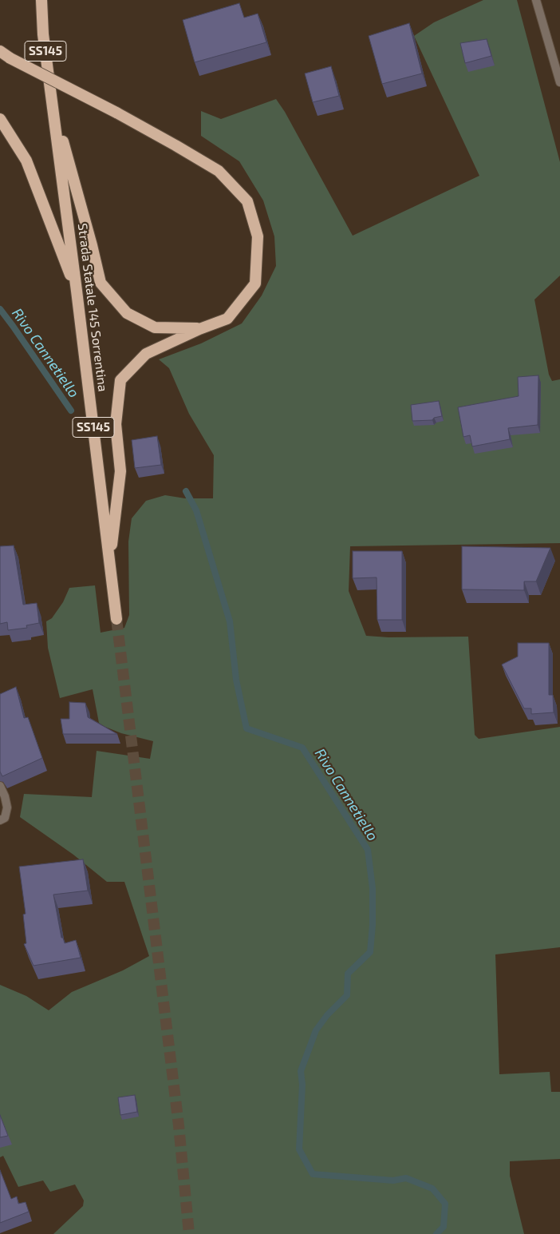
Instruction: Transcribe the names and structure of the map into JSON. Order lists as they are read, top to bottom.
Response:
{
  "streets": {
    "highway": ["SS145", "Strada Statale 145 Sorrentina"]
  },
  "water": ["Rivo Cannetiello"]
}
